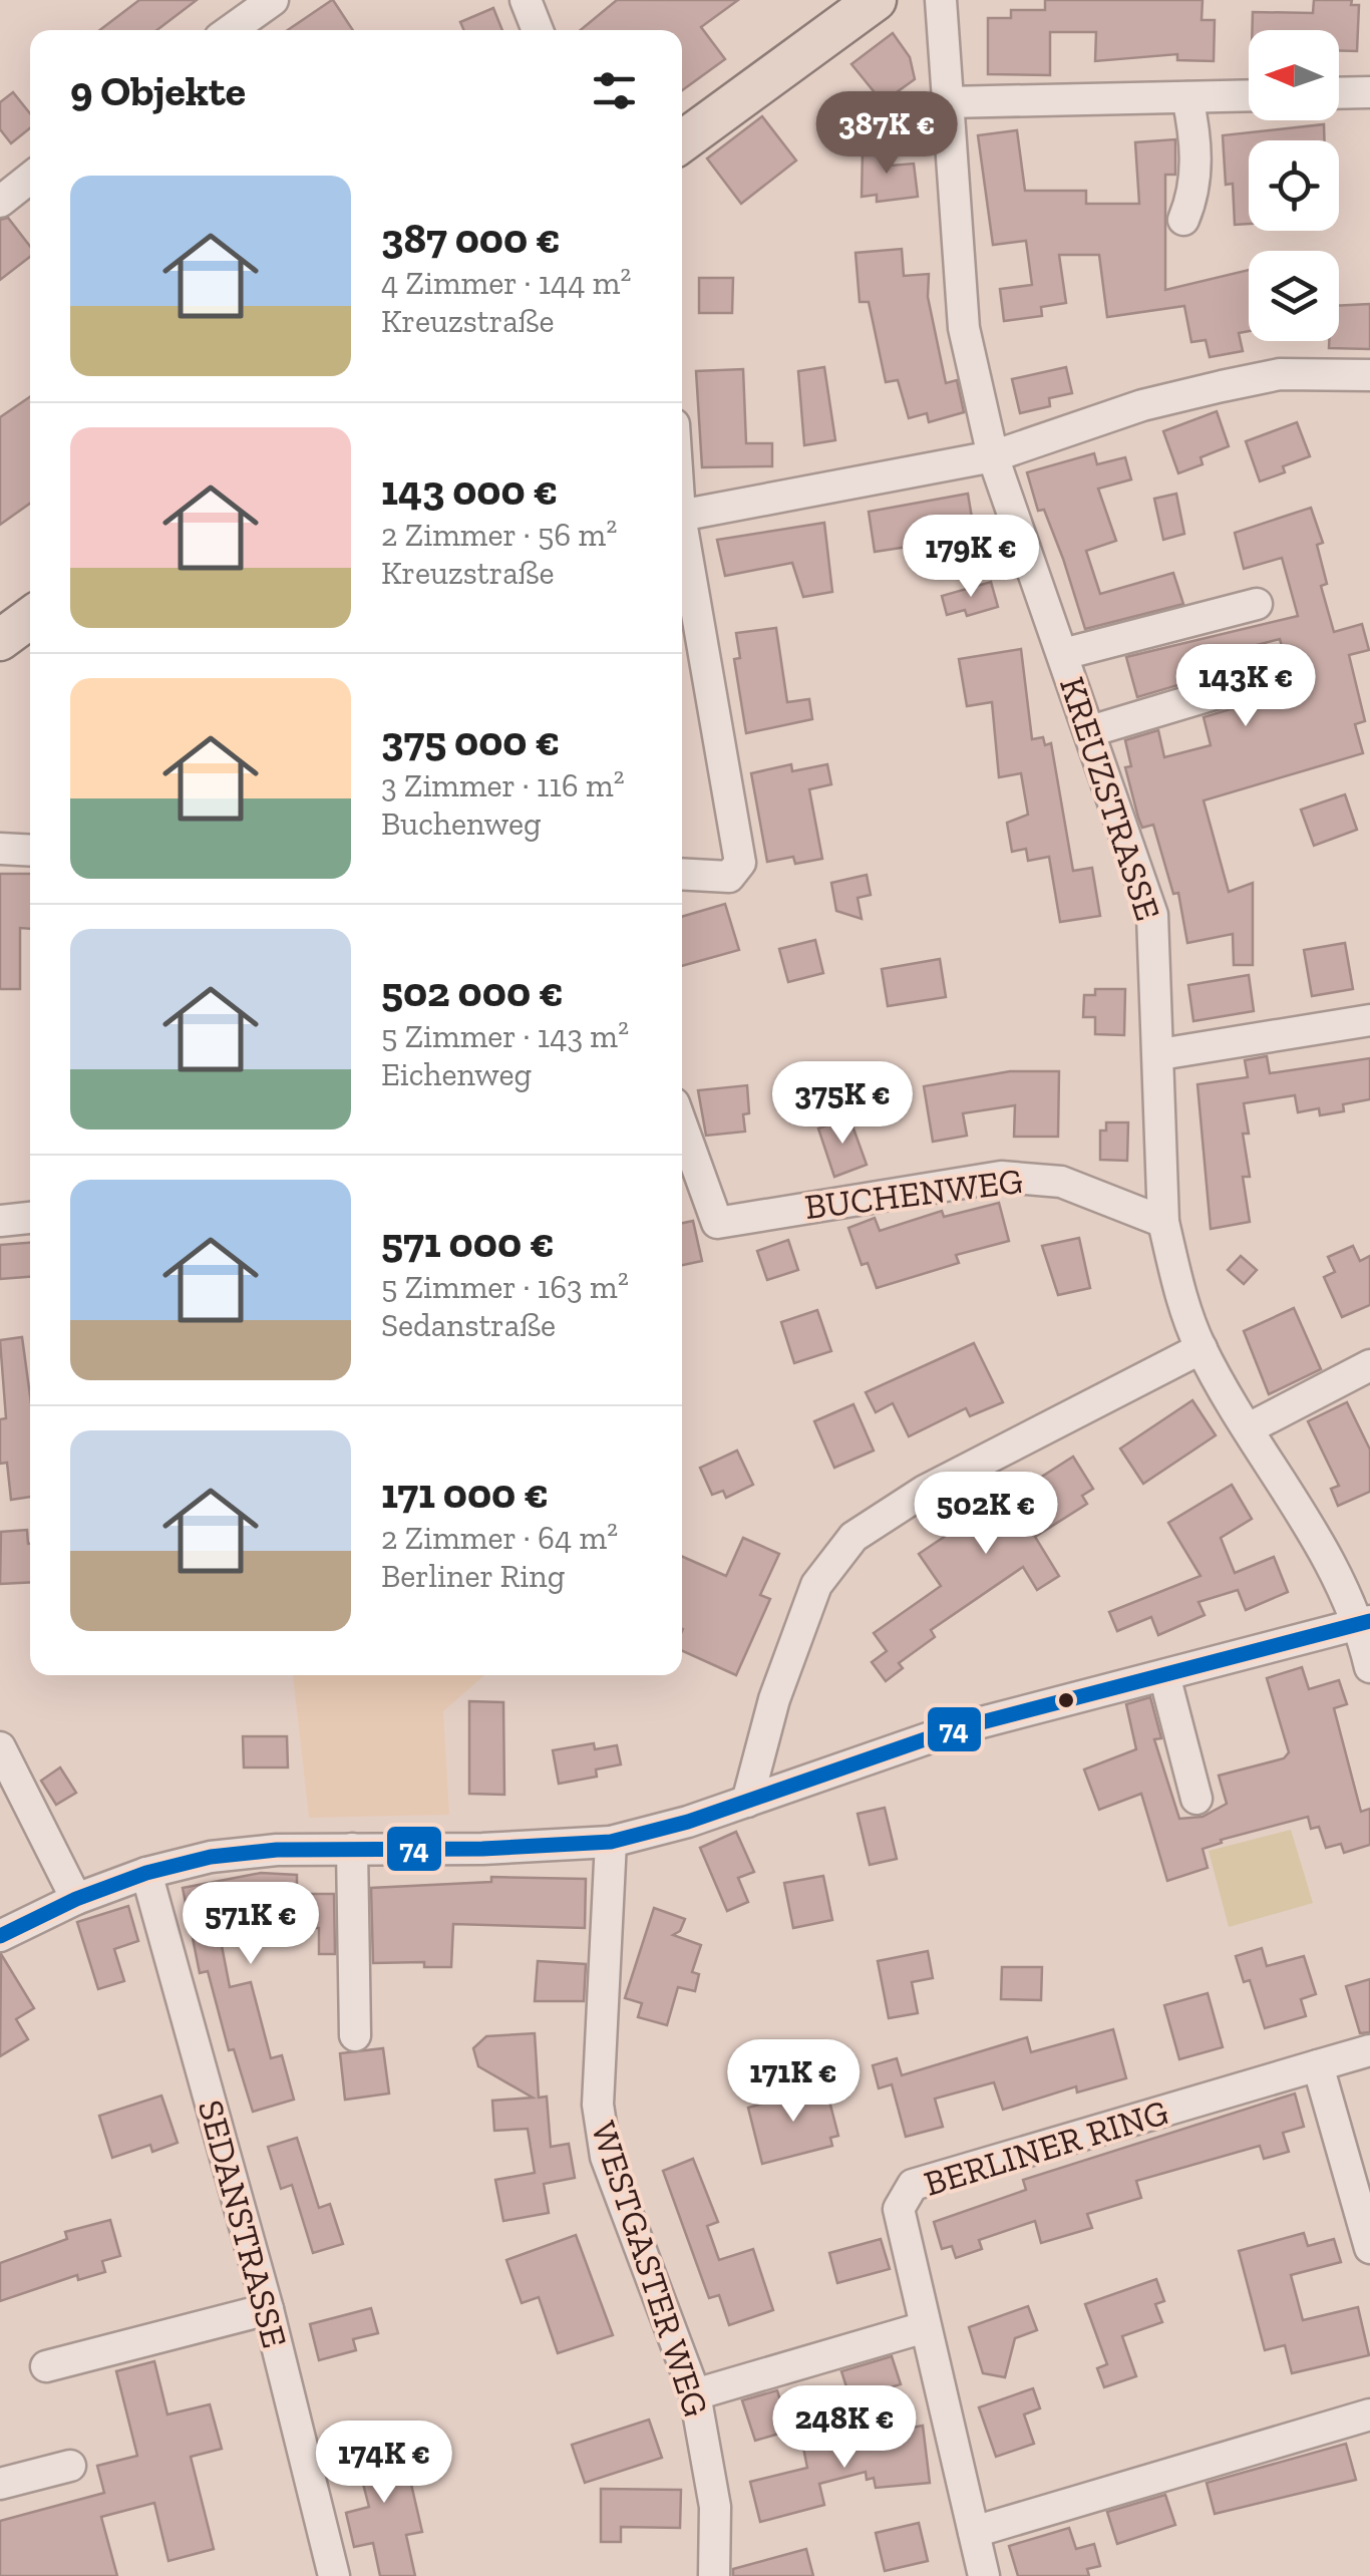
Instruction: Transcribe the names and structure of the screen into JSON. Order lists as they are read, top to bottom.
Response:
{
  "streets": {
    "street": [
      "KREUZSTRASSE",
      "BUCHENWEG",
      "BERLINER RING",
      "SEDANSTRASSE",
      "WESTGASTER WEG"
    ]
  },
  "crossings": [
    ["KREUZSTRASSE", "BUCHENWEG"]
  ],
  "lines": ["transit line 74"],
  "north": "left",
  "page": {
    "heading": "9 Objekte",
    "price": [
      "387K €",
      "179K €",
      "143K €",
      "375K €",
      "502K €",
      "571K €",
      "171K €",
      "248K €",
      "174K €"
    ],
    "list": [
      {
        "name": "387 000 €",
        "note": "4 Zimmer · 144 m² · Kreuzstraße"
      },
      {
        "name": "143 000 €",
        "note": "2 Zimmer · 56 m² · Kreuzstraße"
      },
      {
        "name": "375 000 €",
        "note": "3 Zimmer · 116 m² · Buchenweg"
      },
      {
        "name": "502 000 €",
        "note": "5 Zimmer · 143 m² · Eichenweg"
      },
      {
        "name": "571 000 €",
        "note": "5 Zimmer · 163 m² · Sedanstraße"
      },
      {
        "name": "171 000 €",
        "note": "2 Zimmer · 64 m² · Berliner Ring"
      }
    ]
  }
}
